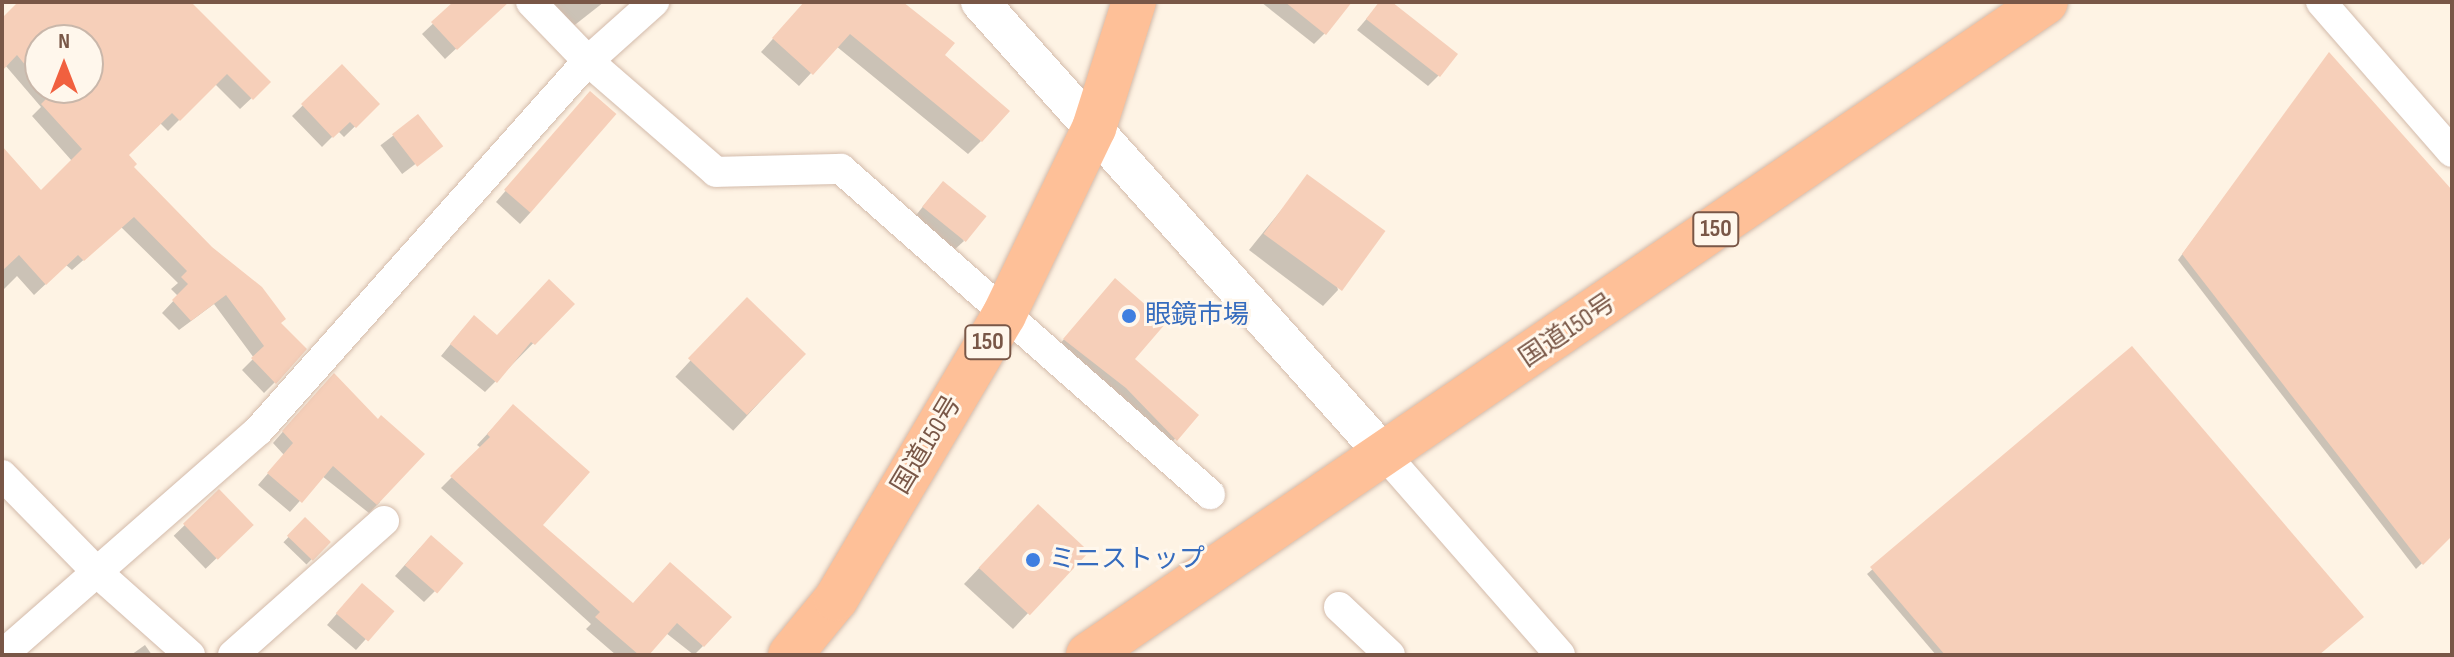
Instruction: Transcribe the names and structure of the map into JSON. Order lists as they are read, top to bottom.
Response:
{
  "streets": {
    "highway": ["150", "国道150号"]
  },
  "places": ["眼鏡市場", "ミニストップ"],
  "north": "top"
}
